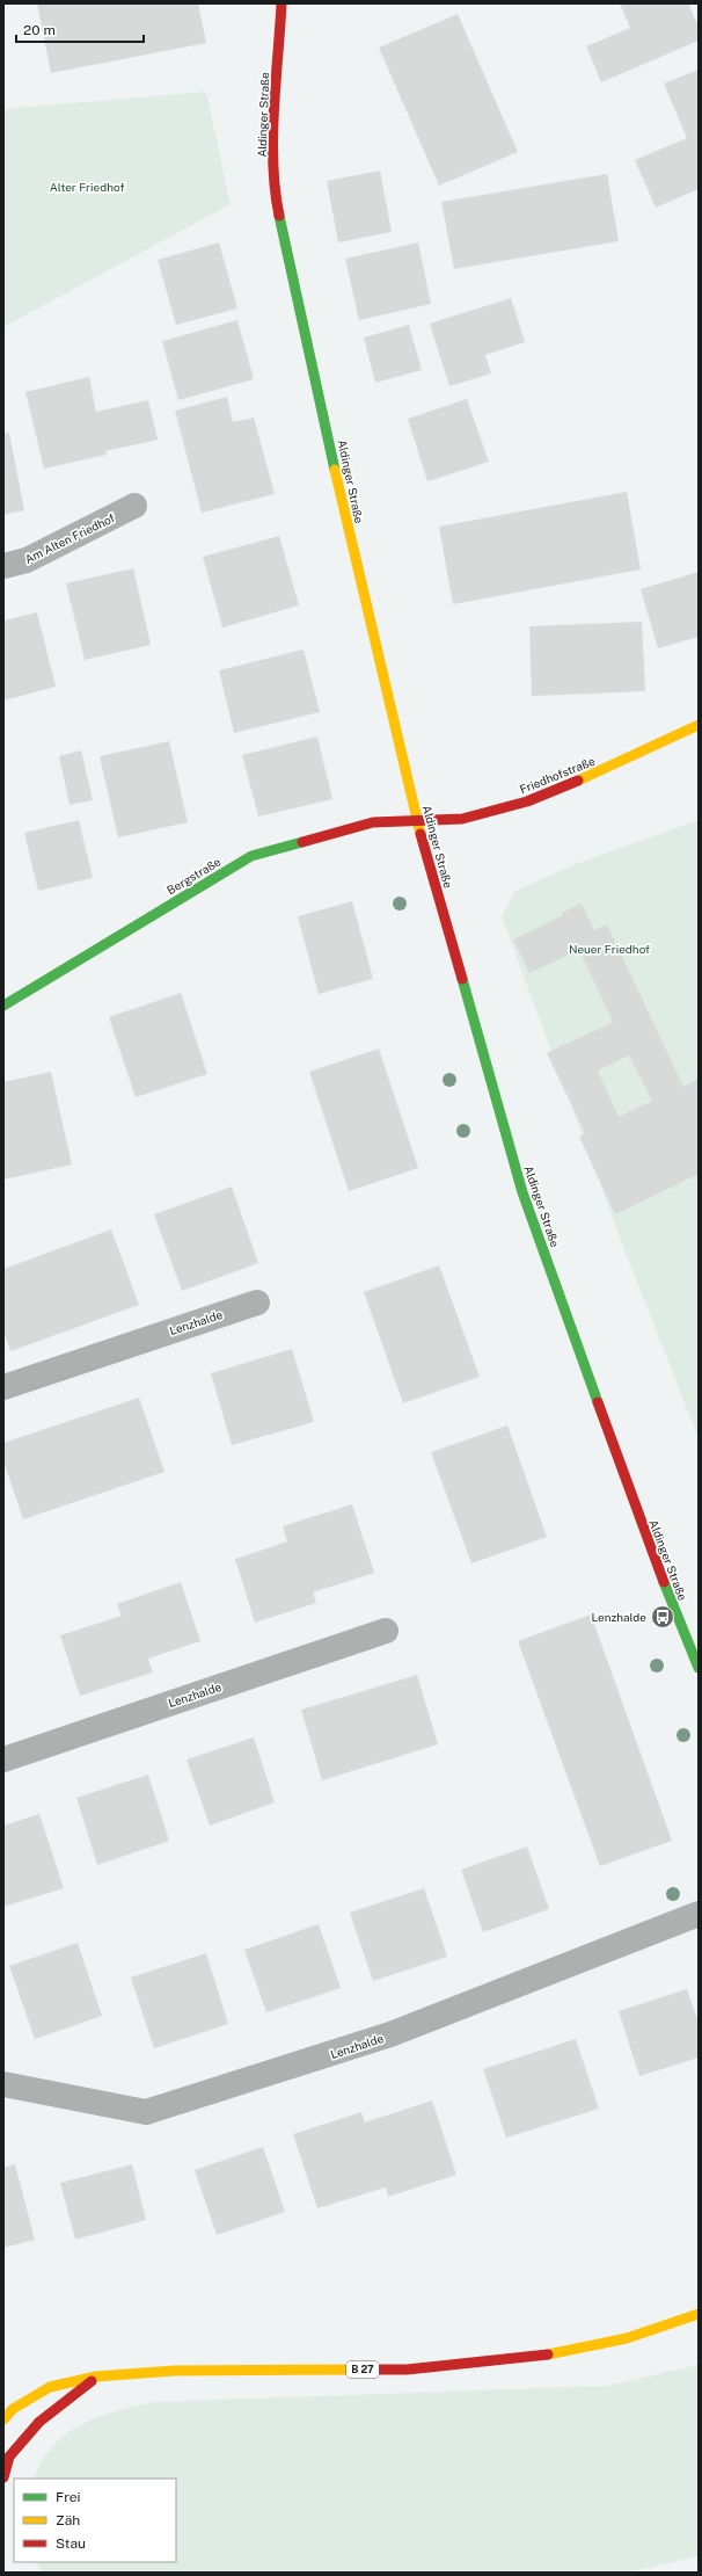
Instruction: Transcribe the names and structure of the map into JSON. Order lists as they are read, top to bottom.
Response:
{
  "streets": {
    "main road": [
      "Aldinger Straße",
      "Friedhofstraße",
      "Bergstraße",
      "B 27"
    ],
    "street": ["Am Alten Friedhof", "Lenzhalde"]
  },
  "crossings": [
    ["Aldinger Straße", "Friedhofstraße"],
    ["Aldinger Straße", "Bergstraße"],
    ["Friedhofstraße", "Bergstraße"]
  ],
  "parks": ["Alter Friedhof", "Neuer Friedhof"],
  "places": {
    "bus stop": ["Lenzhalde"]
  },
  "legend": ["Frei", "Zäh", "Stau"],
  "scale_bar": "20 m"
}
